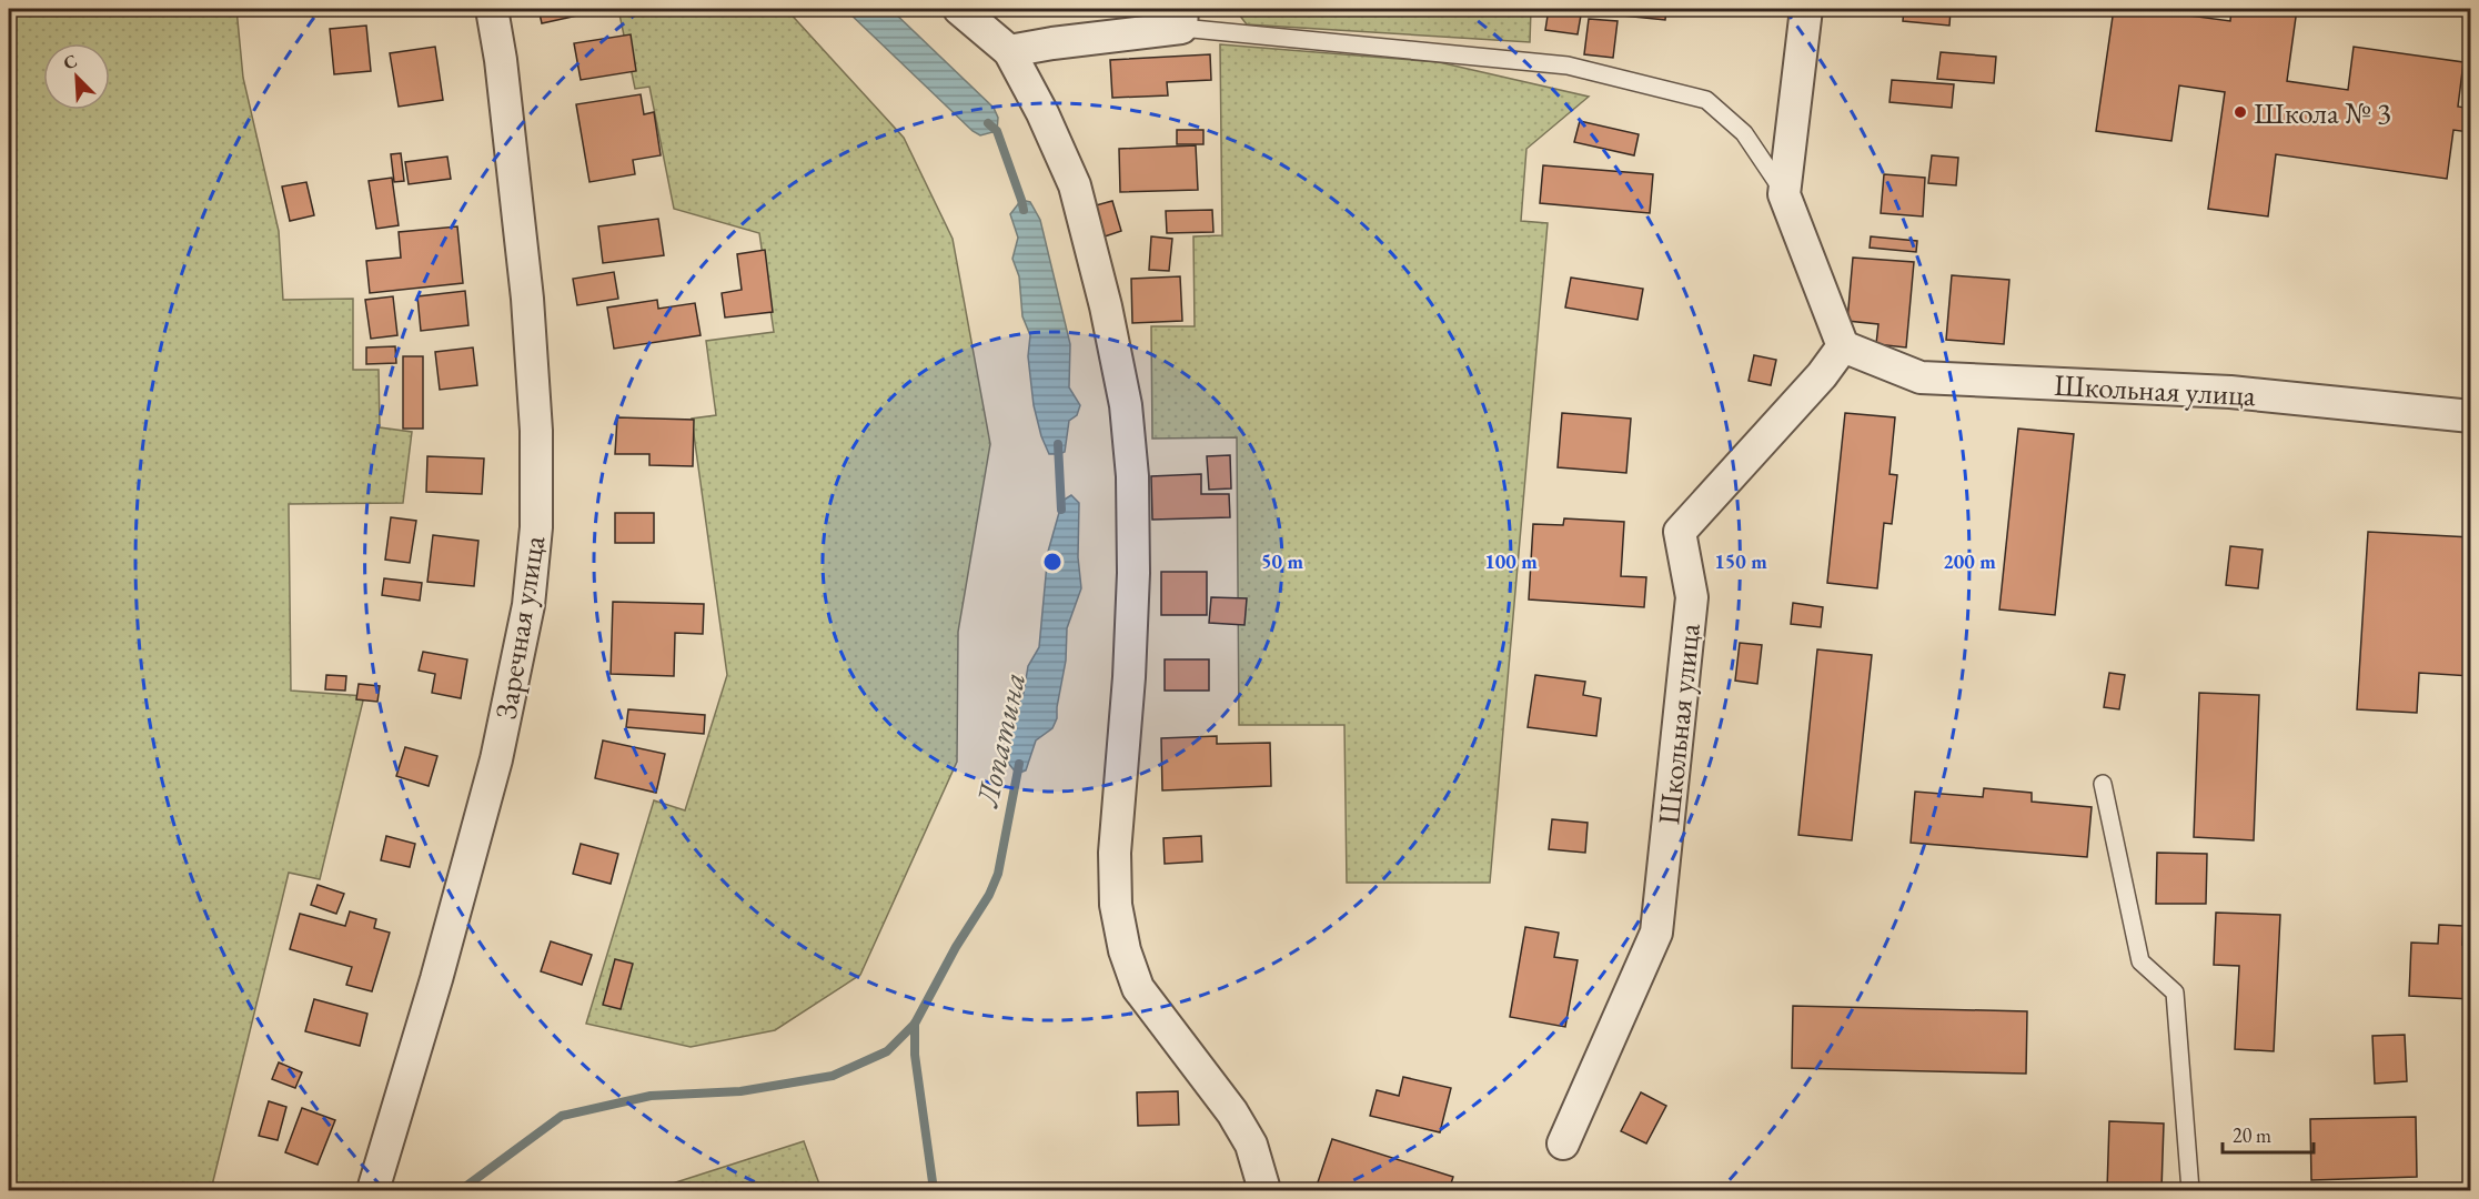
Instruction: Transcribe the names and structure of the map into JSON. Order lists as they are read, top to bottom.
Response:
{
  "streets": {
    "street": ["Школьная улица", "Заречная улица"]
  },
  "water": ["Лопатина"],
  "places": ["Школа № 3"],
  "scale_bar": "20 m",
  "north": "top left",
  "rings": [
    "50 m",
    "100 m",
    "150 m",
    "200 m"
  ]
}
